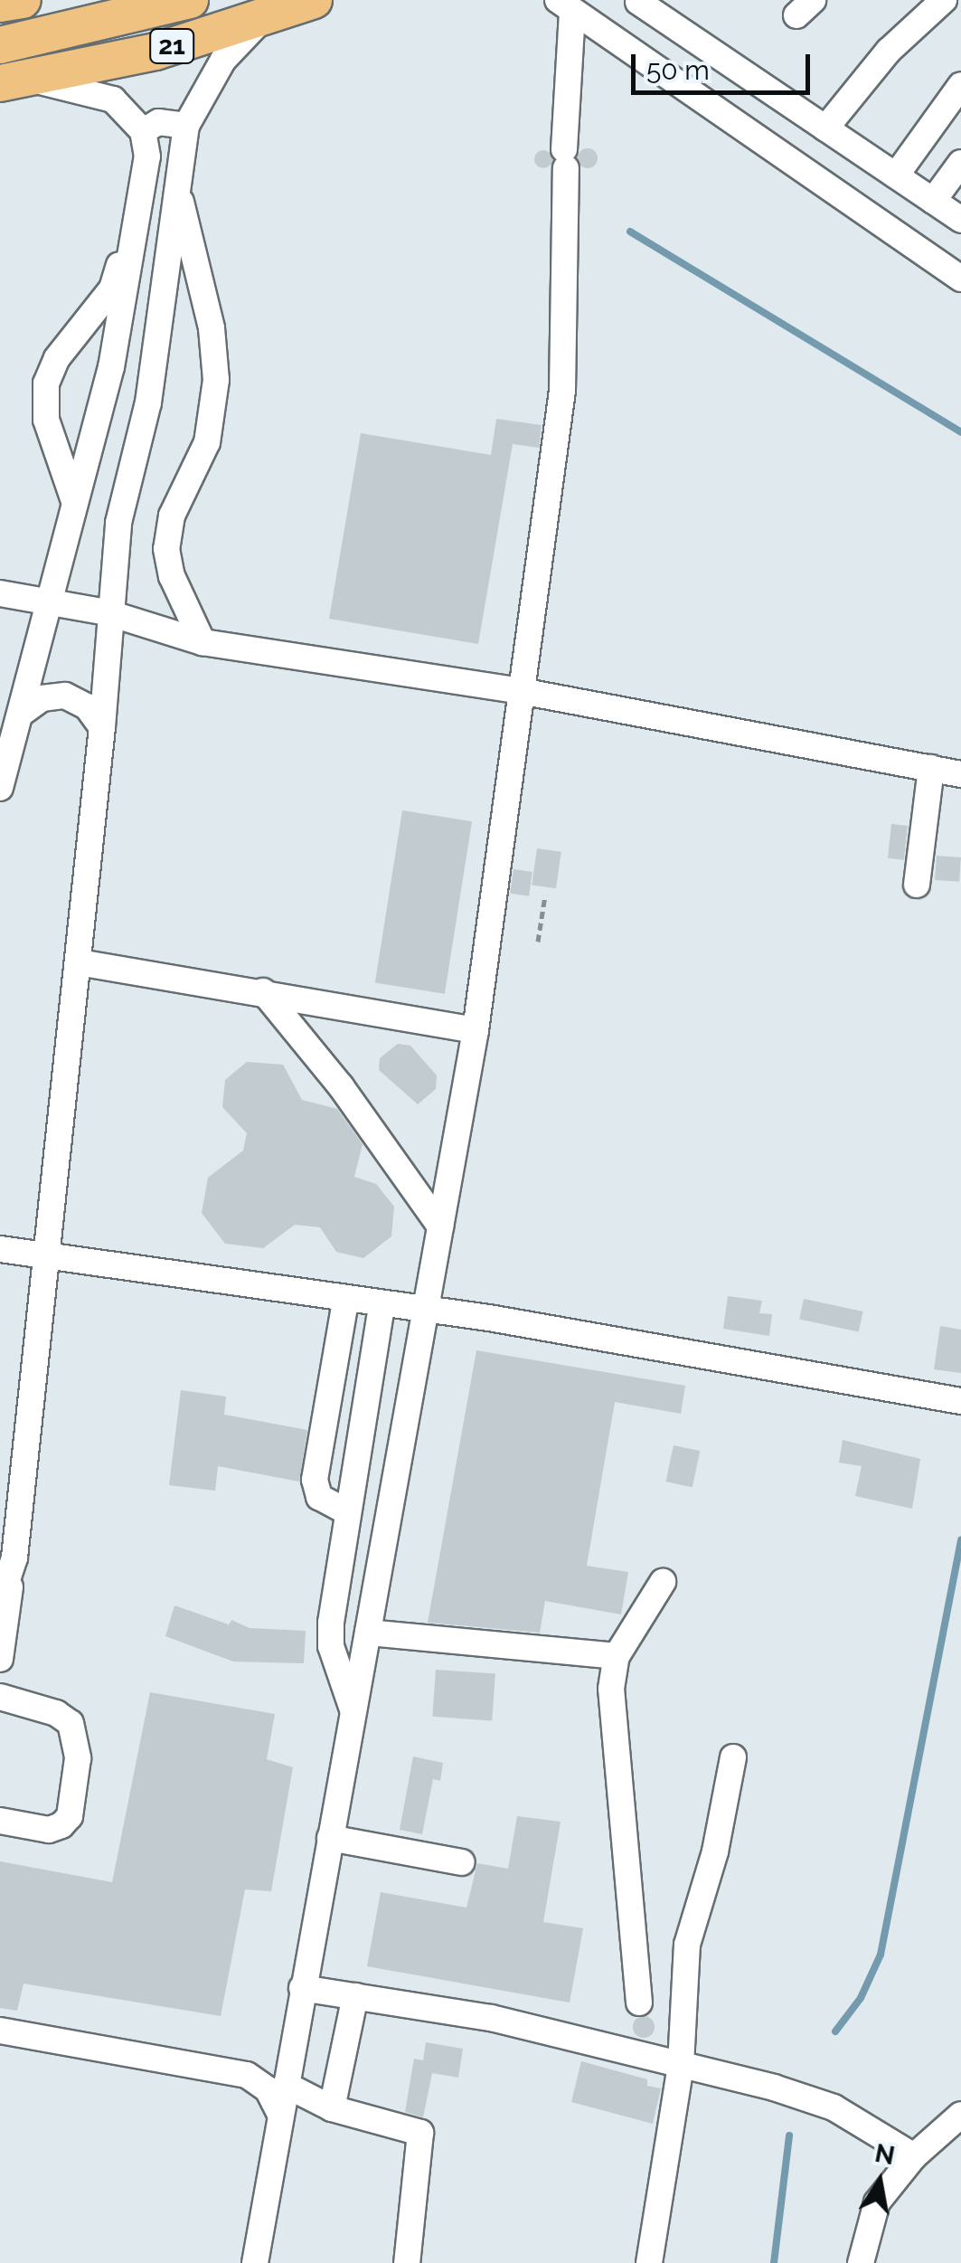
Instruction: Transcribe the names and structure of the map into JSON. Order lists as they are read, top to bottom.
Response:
{
  "streets": {
    "highway": ["21"]
  },
  "scale_bar": "50 m",
  "north": "top"
}
